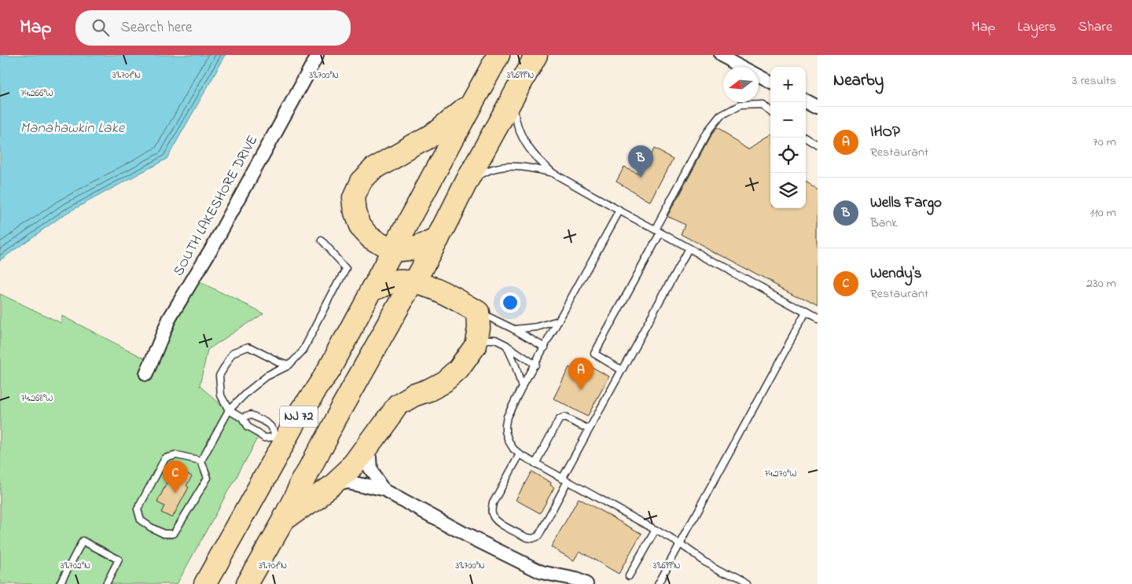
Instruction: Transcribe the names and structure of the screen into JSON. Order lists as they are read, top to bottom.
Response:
{
  "streets": {
    "highway": ["NJ 72"],
    "street": ["SOUTH LAKESHORE DRIVE"]
  },
  "water": ["Manahawkin Lake"],
  "north": "left",
  "page": {
    "header": "Map",
    "search": "Search here",
    "nav": ["Map", "Layers", "Share"],
    "heading": ["Nearby", "3 results"],
    "map_buttons": ["+", "−"],
    "list": [
      {
        "mark": "A",
        "name": "IHOP",
        "note": "Restaurant",
        "value": "70 m"
      },
      {
        "mark": "B",
        "name": "Wells Fargo",
        "note": "Bank",
        "value": "110 m"
      },
      {
        "mark": "C",
        "name": "Wendy's",
        "note": "Restaurant",
        "value": "230 m"
      }
    ],
    "pins": ["B", "A", "C"]
  },
  "coordinates": [
    "39.701°N",
    "39.700°N",
    "39.699°N",
    "74.266°W",
    "74.268°W",
    "74.270°W",
    "39.702°N"
  ]
}
